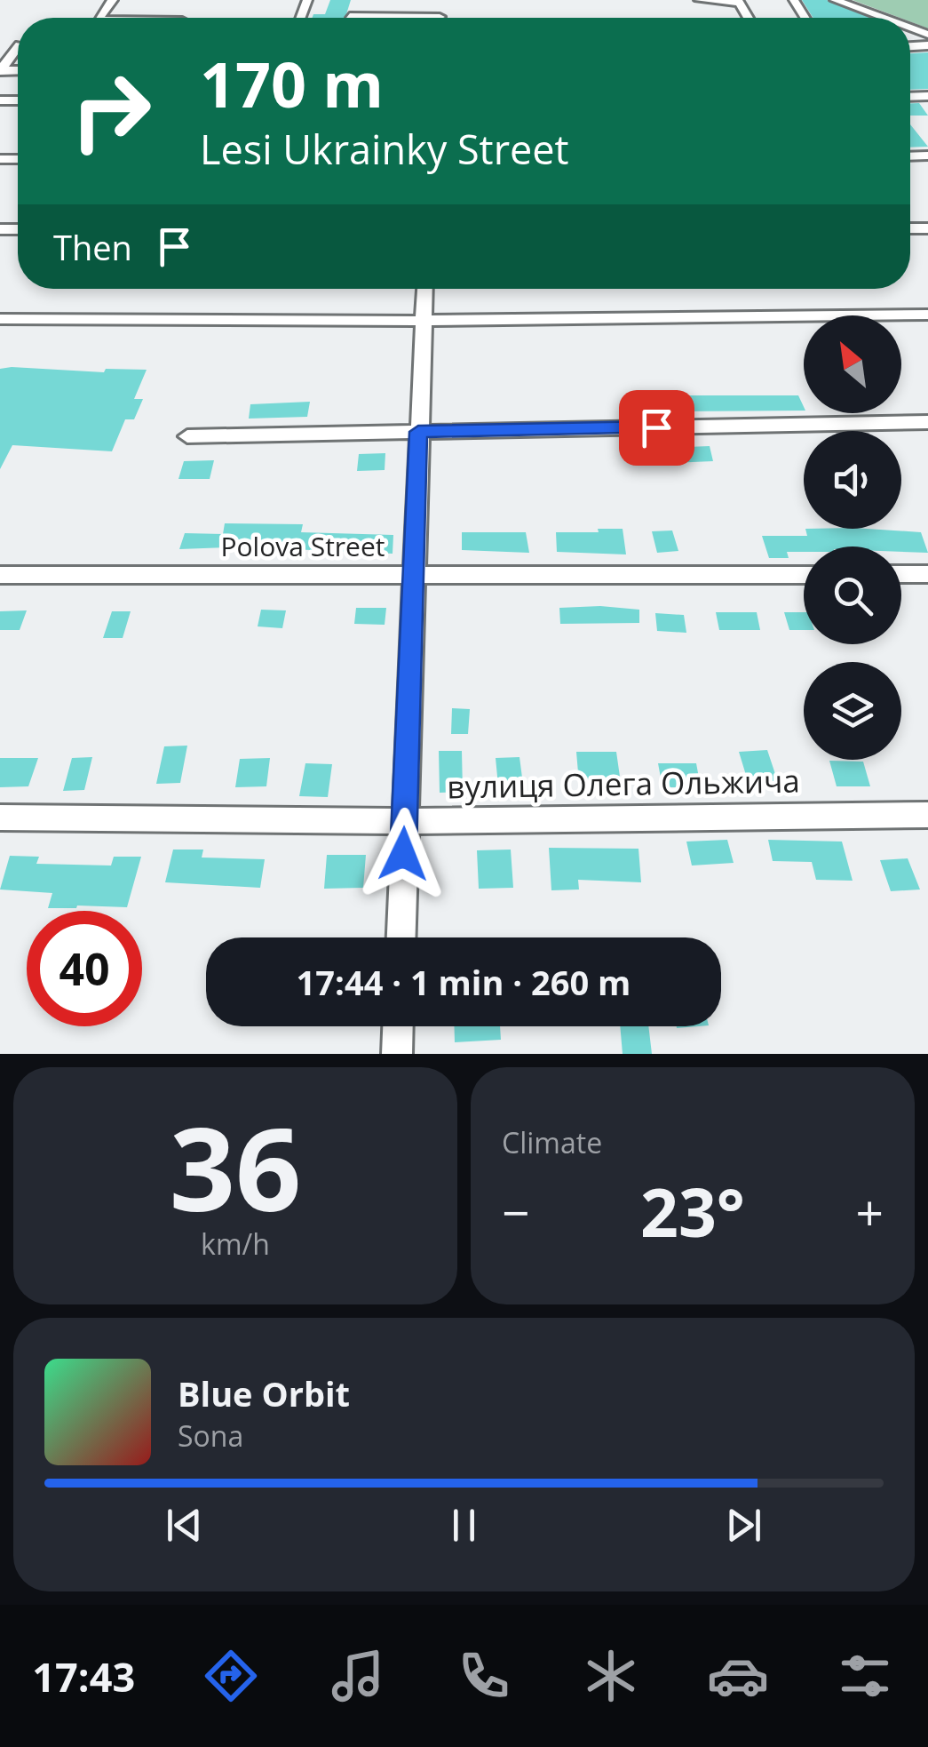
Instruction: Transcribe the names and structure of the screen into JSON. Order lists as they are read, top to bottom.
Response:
{
  "streets": {
    "street": ["Polova Street", "вулиця Олега Ольжича"]
  },
  "north": "top left",
  "page": {
    "turn": ["170 m", "Lesi Ukrainky Street"],
    "then": "Then",
    "limit": "40",
    "trip": "17:44 · 1 min · 260 m",
    "tile": [
      ["36", "km/h"],
      "Climate"
    ],
    "heat": ["−", "23°", "+"],
    "song": ["Blue Orbit", "Sona"],
    "tabs": "17:43"
  }
}
